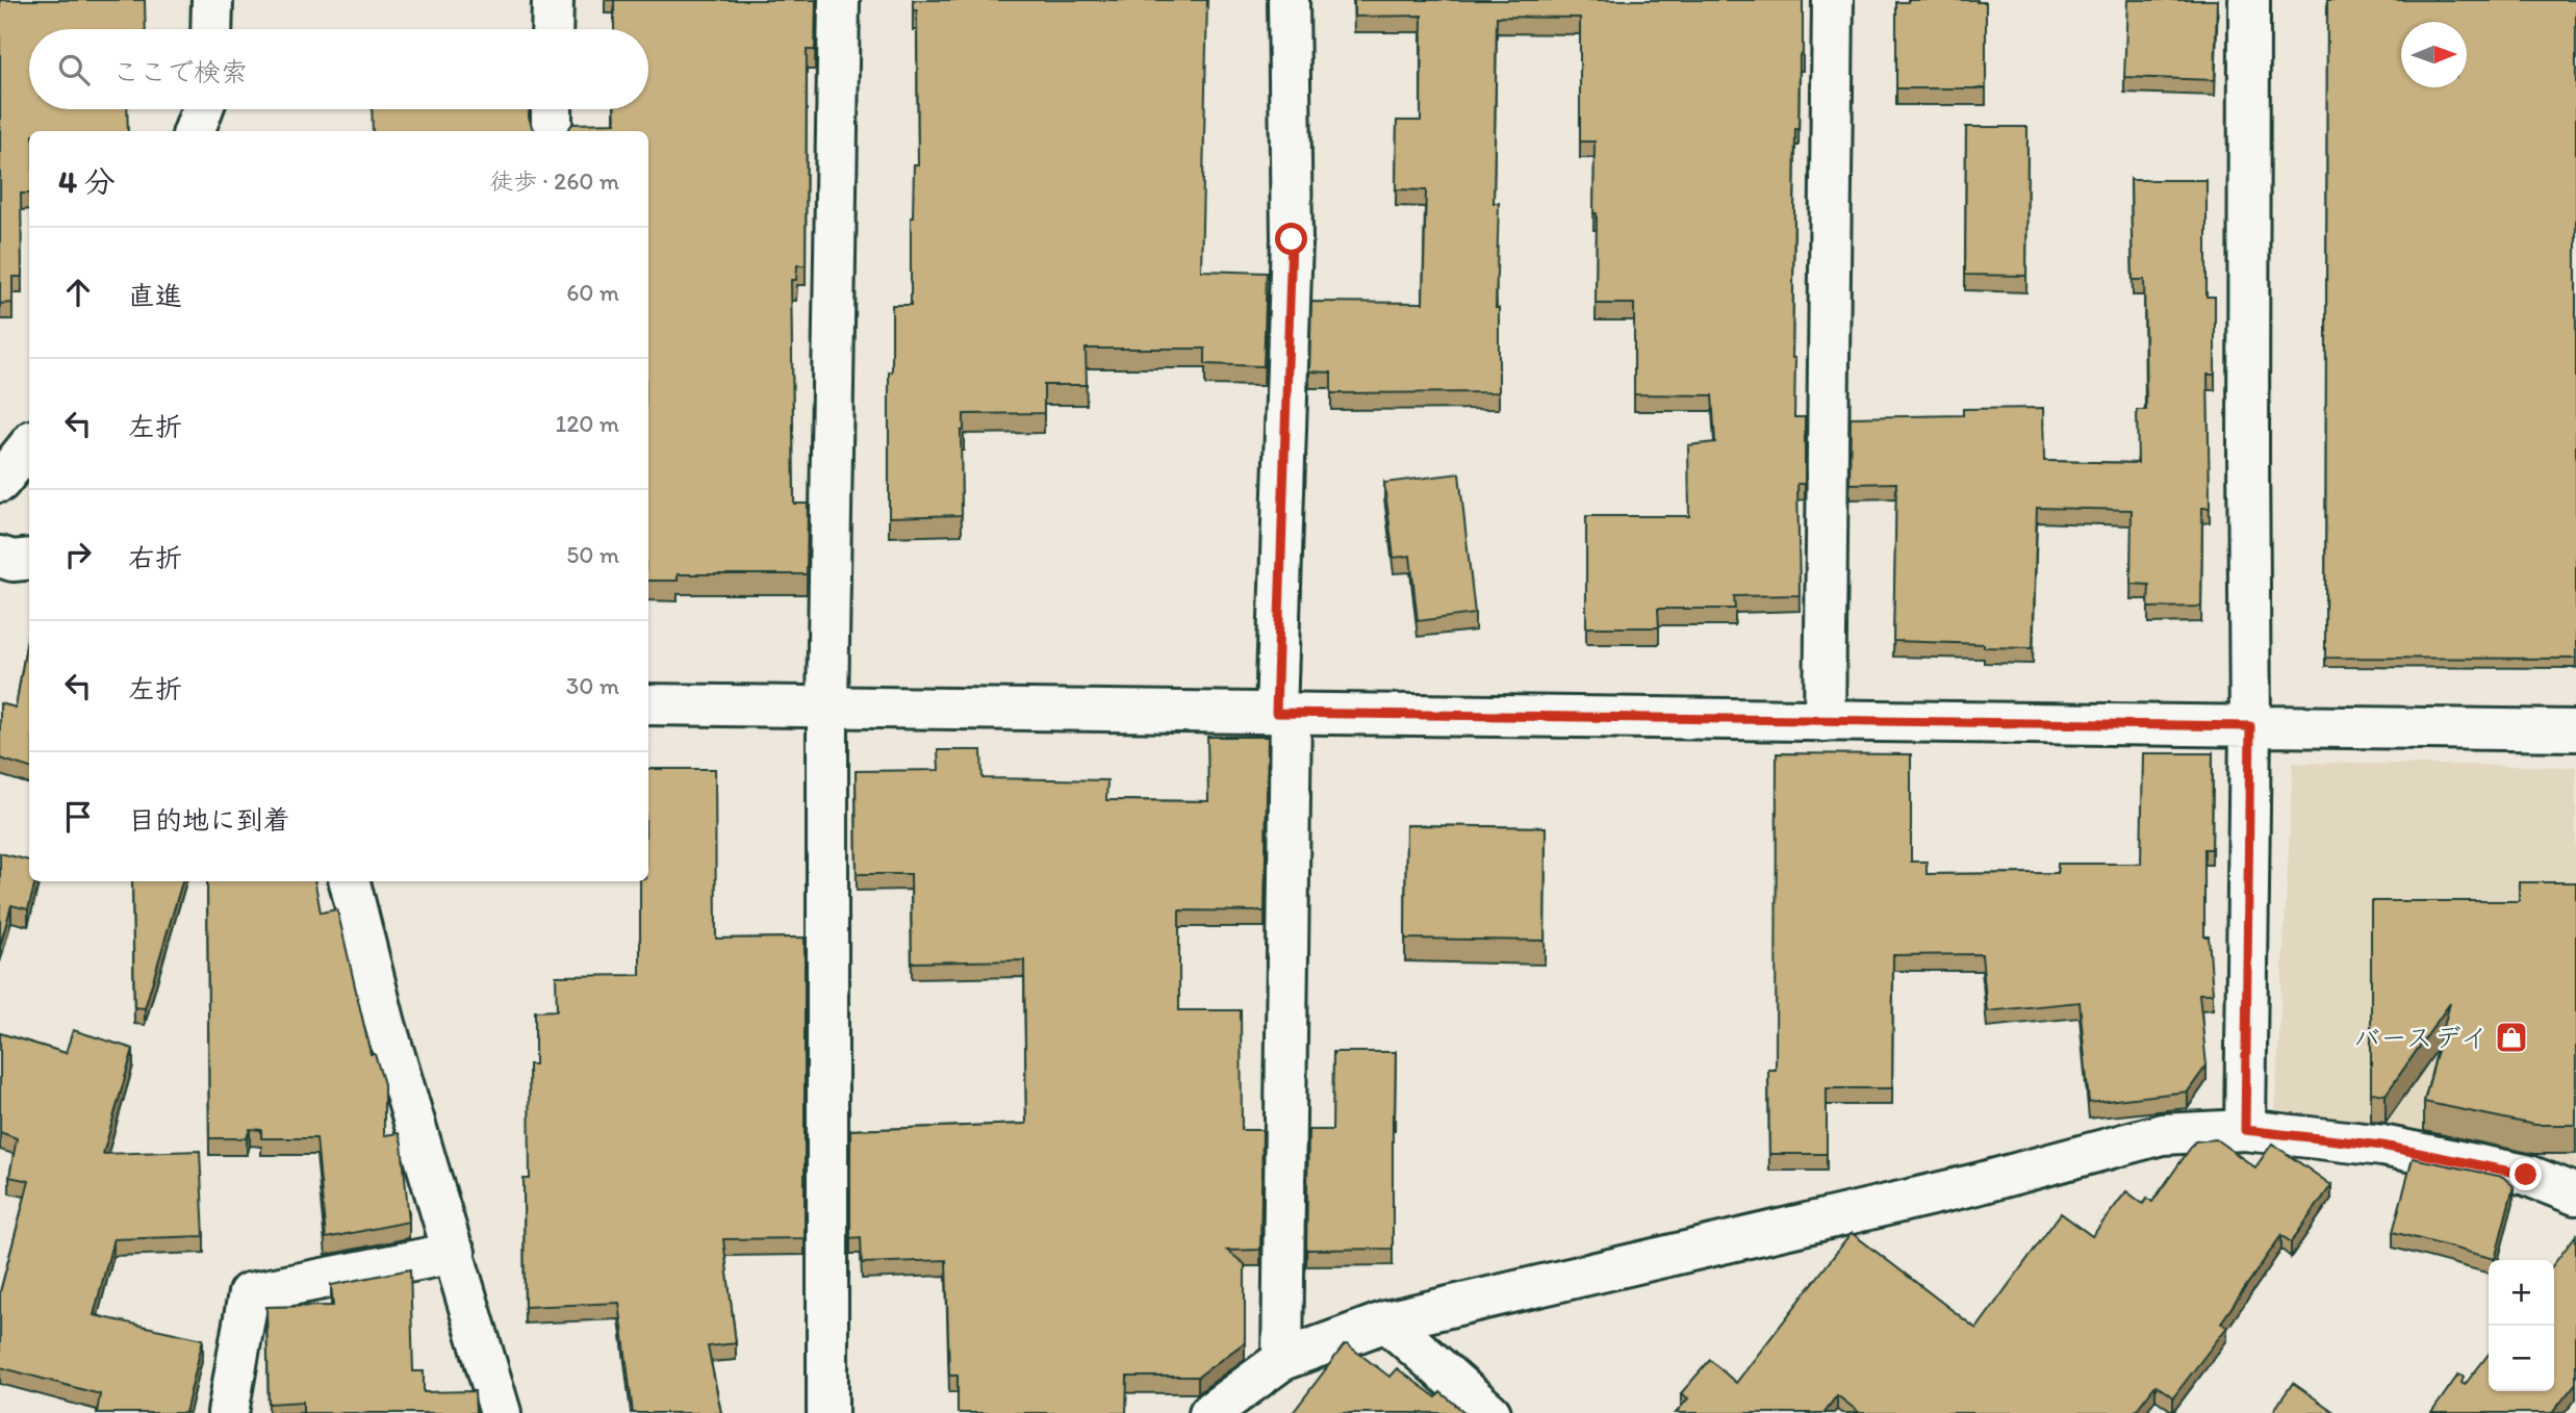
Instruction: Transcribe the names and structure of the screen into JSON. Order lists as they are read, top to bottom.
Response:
{
  "places": {
    "shop": ["バースデイ"]
  },
  "north": "right",
  "page": {
    "search": "ここで検索",
    "heading": ["4 分", "徒歩 · 260 m"],
    "list": [
      ["直進", "60 m"],
      ["左折", "120 m"],
      ["右折", "50 m"],
      ["左折", "30 m"],
      "目的地に到着"
    ],
    "map_buttons": ["+", "−"]
  }
}
